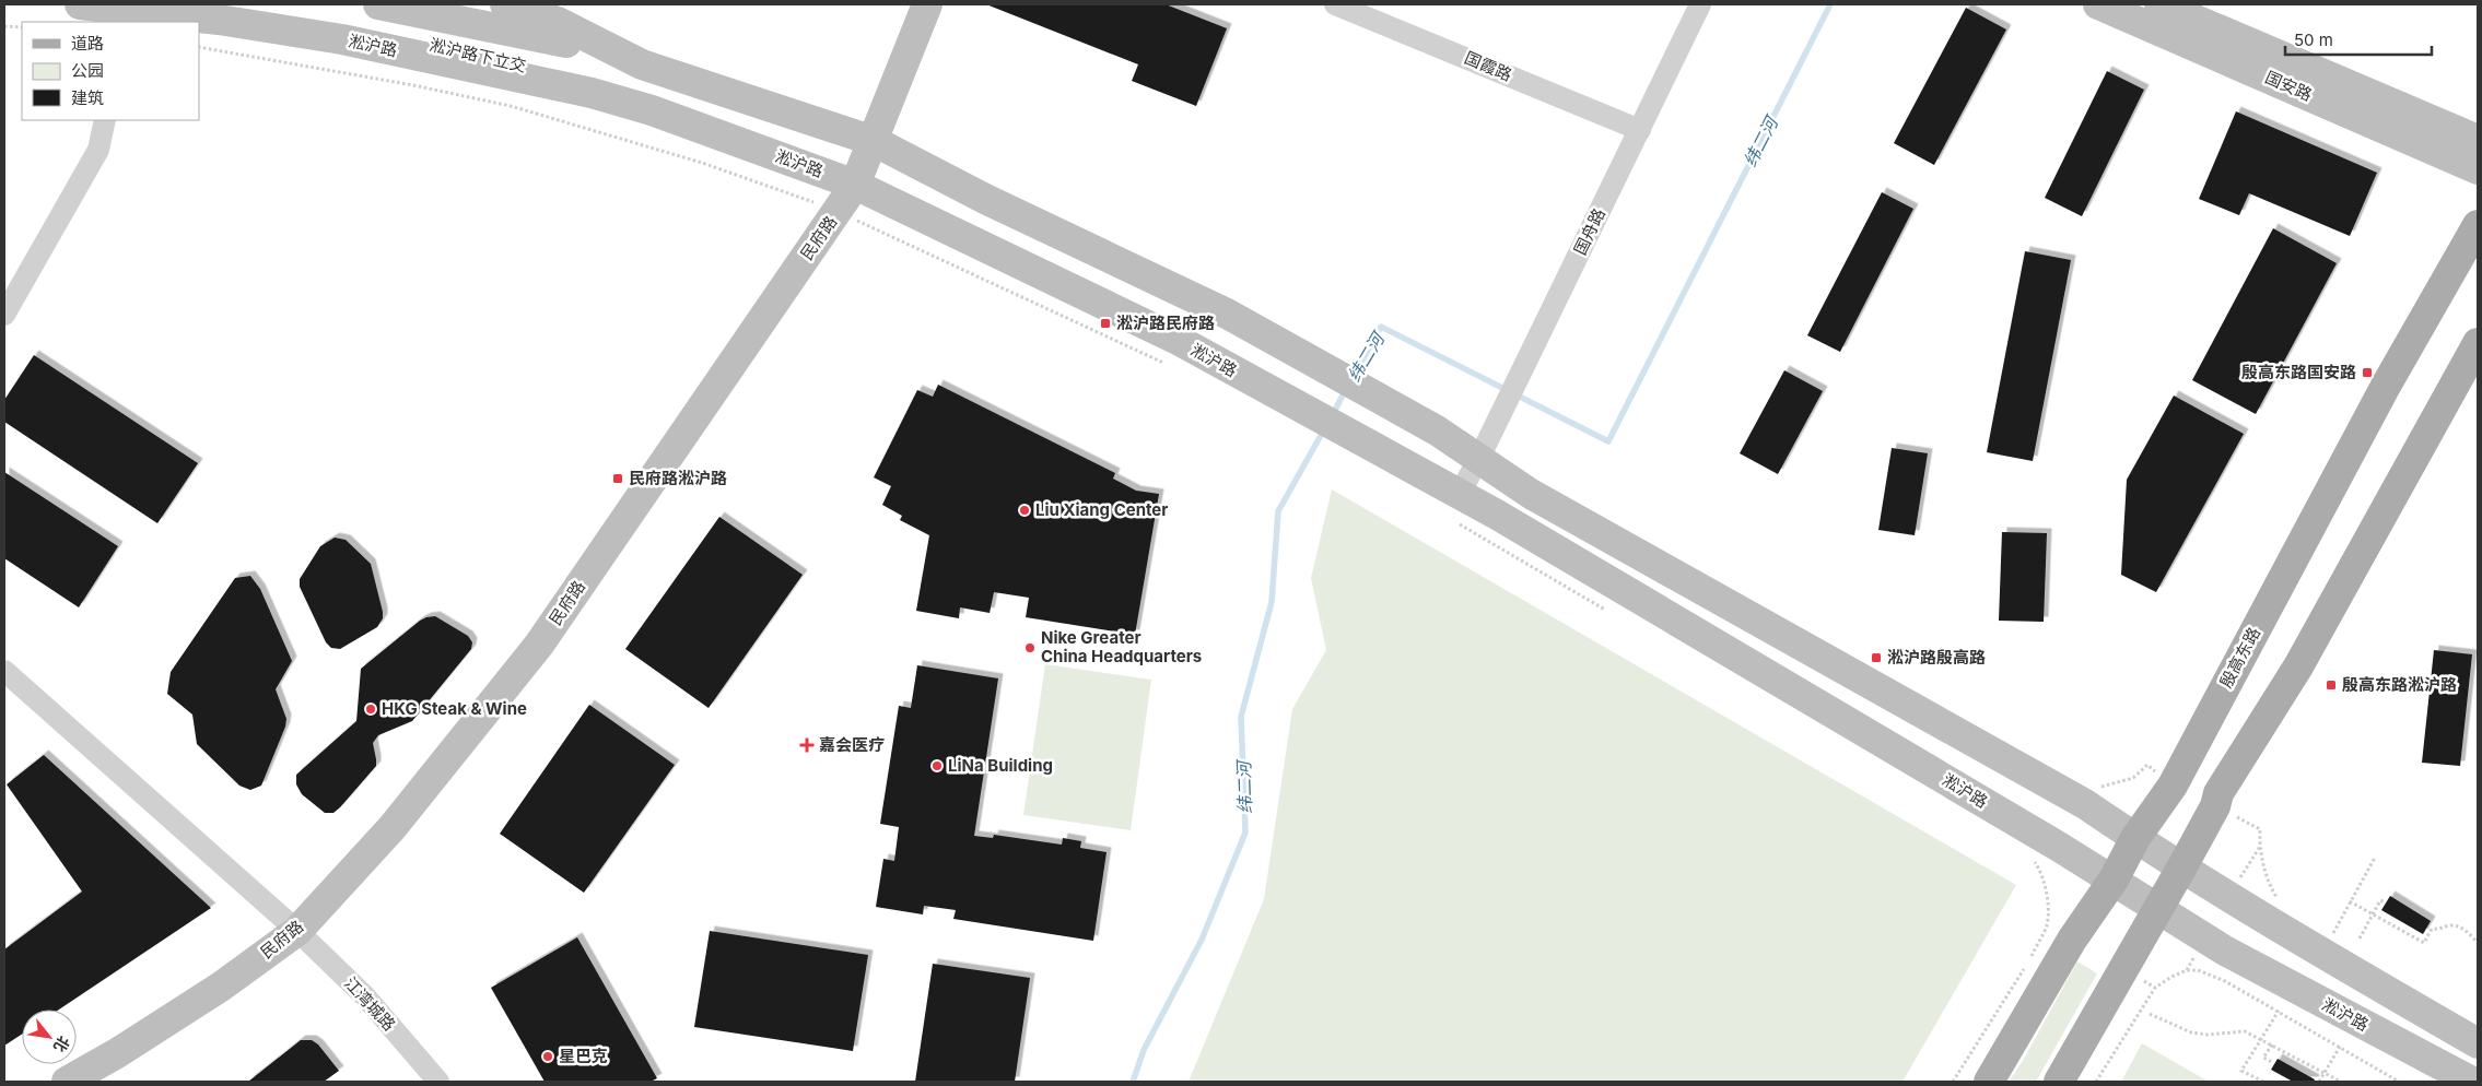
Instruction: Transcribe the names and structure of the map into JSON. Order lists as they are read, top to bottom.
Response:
{
  "streets": {
    "main road": [
      "淞沪路",
      "淞沪路下立交",
      "国安路",
      "民府路",
      "殷高东路"
    ],
    "street": ["国霞路", "国舟路", "江湾城路"]
  },
  "crossings": [
    ["淞沪路", "淞沪路下立交"],
    ["淞沪路", "民府路"],
    ["淞沪路", "殷高东路"],
    ["国霞路", "国舟路"],
    ["民府路", "江湾城路"]
  ],
  "water": ["纬二河"],
  "places": {
    "transit": [
      "淞沪路民府路",
      "殷高东路国安路",
      "民府路淞沪路",
      "淞沪路殷高路",
      "殷高东路淞沪路"
    ],
    "other": [
      "Liu Xiang Center",
      "Nike Greater China Headquarters",
      "HKG Steak & Wine",
      "LiNa Building",
      "星巴克"
    ],
    "health": ["嘉会医疗"]
  },
  "legend": ["道路", "公园", "建筑"],
  "scale_bar": "50 m",
  "north": "bottom right"
}
